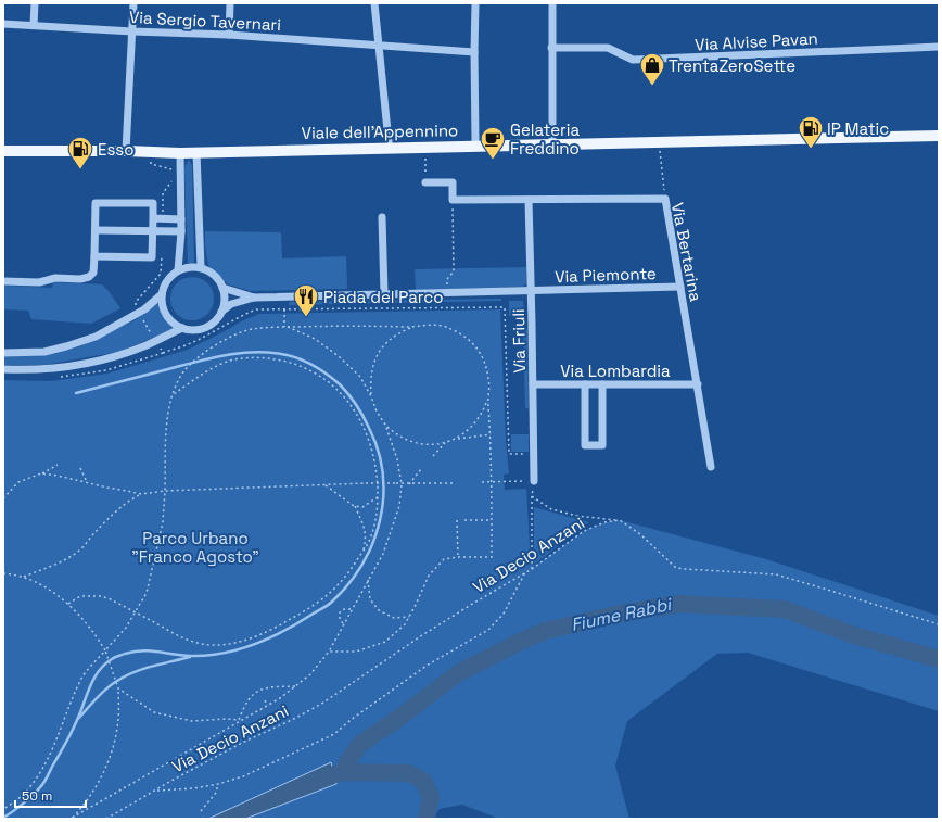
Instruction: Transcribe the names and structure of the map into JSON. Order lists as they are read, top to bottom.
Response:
{
  "streets": {
    "main road": ["Viale dell'Appennino"],
    "street": [
      "Via Sergio Tavernari",
      "Via Alvise Pavan",
      "Via Bertarina",
      "Via Piemonte",
      "Via Friuli",
      "Via Lombardia"
    ],
    "path": ["Via Decio Anzani"]
  },
  "crossings": [
    ["Via Bertarina", "Via Piemonte"],
    ["Via Bertarina", "Via Friuli"],
    ["Via Bertarina", "Via Lombardia"],
    ["Via Piemonte", "Via Friuli"],
    ["Via Friuli", "Via Lombardia"]
  ],
  "water": ["Fiume Rabbi"],
  "parks": ["Parco Urbano \"Franco Agosto\""],
  "places": {
    "shop": ["TrentaZeroSette"],
    "fuel station": ["IP Matic", "Esso"],
    "cafe": ["Gelateria Freddino"],
    "restaurant": ["Piada del Parco"]
  },
  "scale_bar": "50 m"
}
